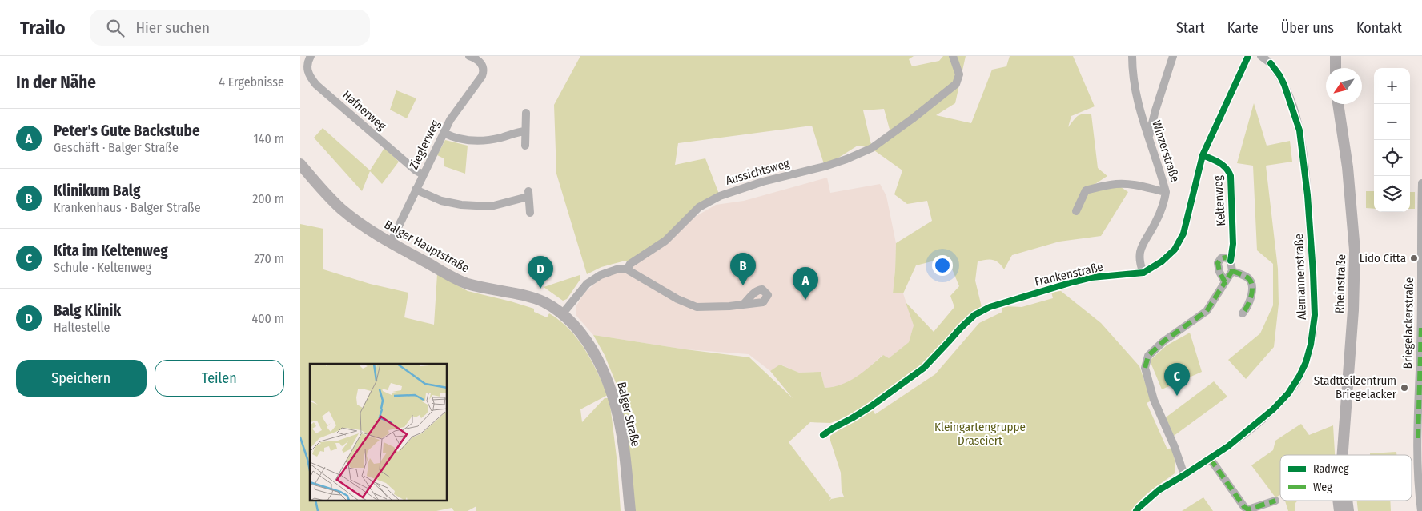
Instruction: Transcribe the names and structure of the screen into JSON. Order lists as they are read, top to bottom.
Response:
{
  "streets": {
    "street": [
      "Hafnerweg",
      "Zieglerweg",
      "Winzerstraße",
      "Aussichtsweg",
      "Balger Hauptstraße",
      "Frankenstraße",
      "Alemannenstraße",
      "Rheinstraße",
      "Briegelackerstraße",
      "Balger Straße"
    ],
    "cycle path": ["Keltenweg"]
  },
  "crossings": [
    ["Hafnerweg", "Zieglerweg"],
    ["Zieglerweg", "Balger Hauptstraße"],
    ["Winzerstraße", "Frankenstraße"],
    ["Balger Hauptstraße", "Balger Straße"]
  ],
  "parks": ["Kleingartengruppe Draseiert"],
  "places": ["Lido Citta", "Stadtteilzentrum Briegelacker"],
  "legend": ["Radweg", "Weg"],
  "north": "bottom left",
  "page": {
    "header": "Trailo",
    "search": "Hier suchen",
    "nav": [
      "Start",
      "Karte",
      "Über uns",
      "Kontakt"
    ],
    "heading": ["In der Nähe", "4 Ergebnisse"],
    "map_buttons": ["+", "−"],
    "list": [
      {
        "mark": "A",
        "name": "Peter's Gute Backstube",
        "note": "Geschäft · Balger Straße",
        "value": "140 m"
      },
      {
        "mark": "B",
        "name": "Klinikum Balg",
        "note": "Krankenhaus · Balger Straße",
        "value": "200 m"
      },
      {
        "mark": "C",
        "name": "Kita im Keltenweg",
        "note": "Schule · Keltenweg",
        "value": "270 m"
      },
      {
        "mark": "D",
        "name": "Balg Klinik",
        "note": "Haltestelle",
        "value": "400 m"
      }
    ],
    "pins": [
      "B",
      "D",
      "A",
      "C"
    ],
    "buttons": ["Speichern", "Teilen"]
  }
}
